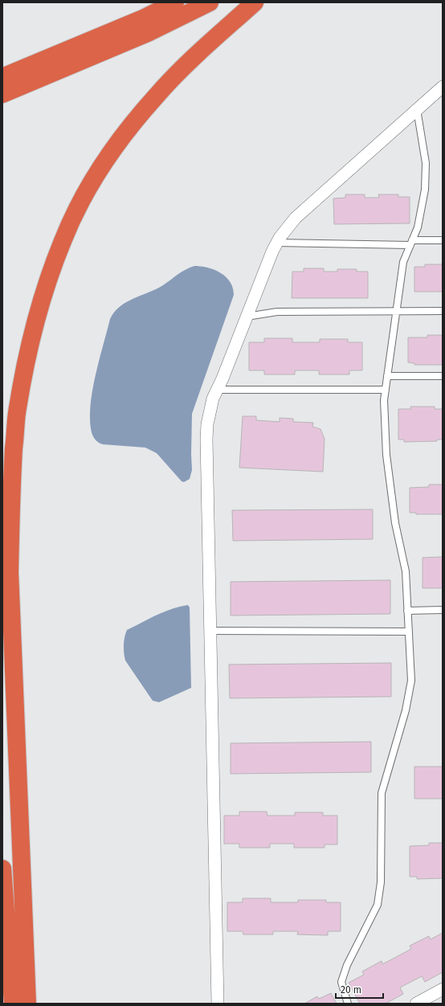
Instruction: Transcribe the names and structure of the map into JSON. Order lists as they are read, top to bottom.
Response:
{
  "scale_bar": "20 m"
}
